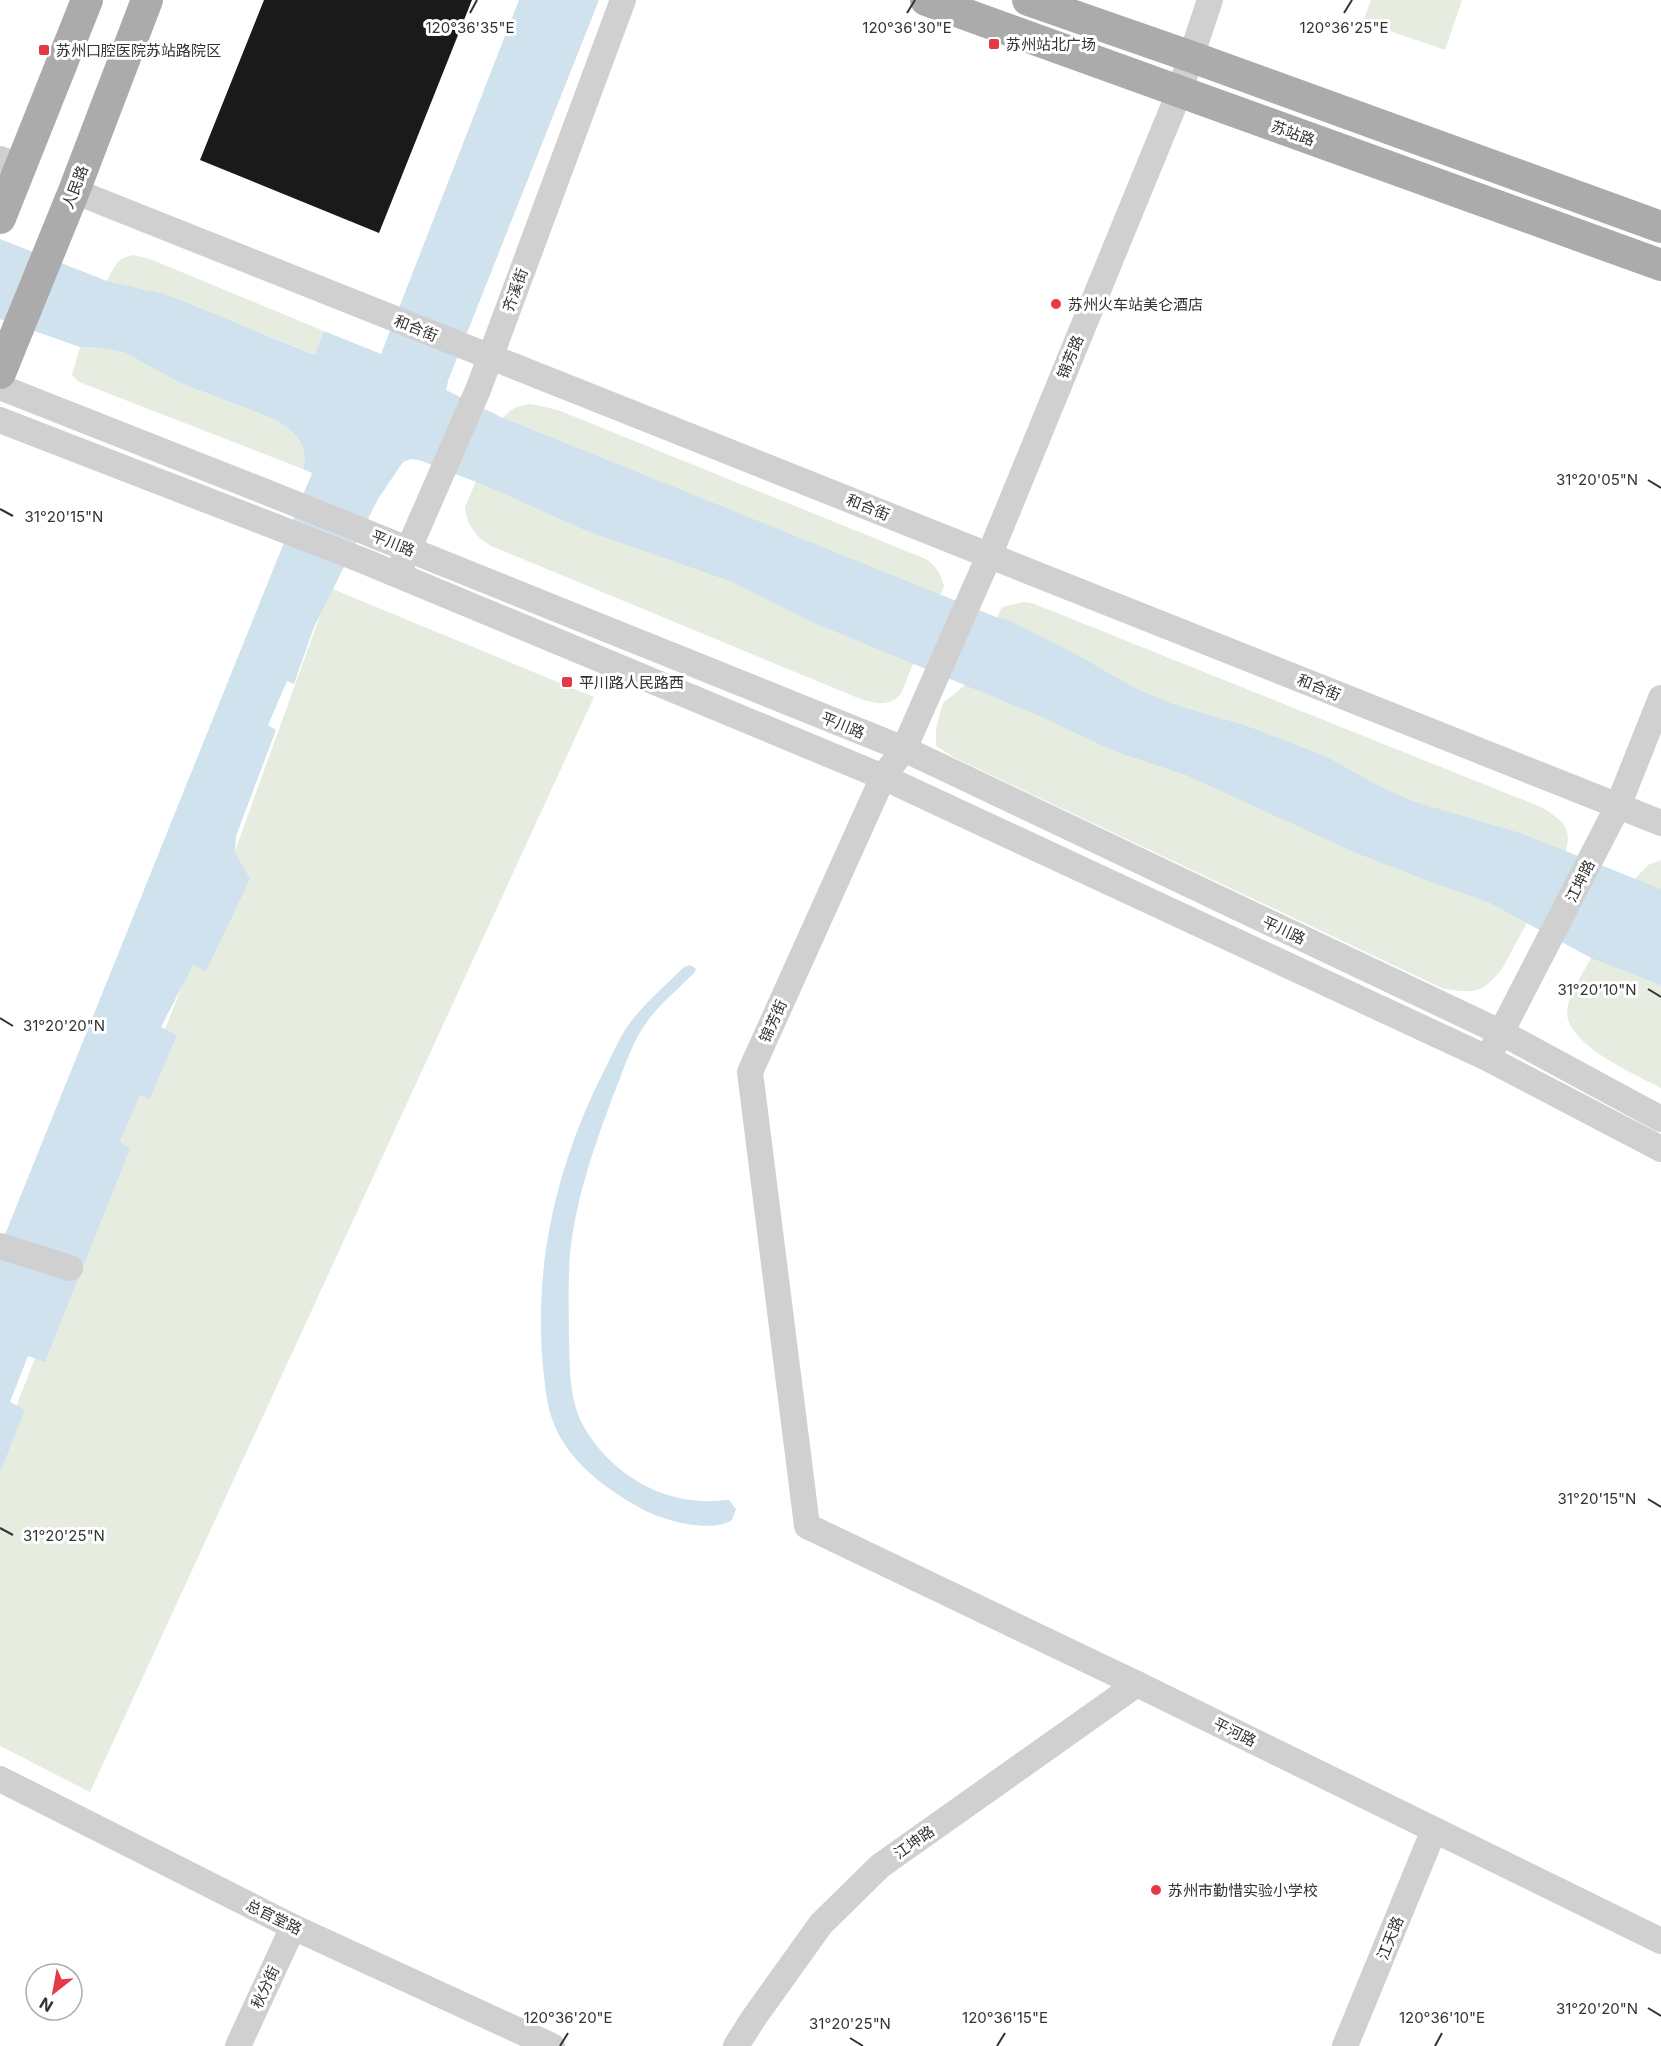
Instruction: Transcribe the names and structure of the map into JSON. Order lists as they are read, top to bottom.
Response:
{
  "streets": {
    "main road": ["苏站路", "人民路"],
    "street": [
      "齐溪街",
      "和合街",
      "锦芳路",
      "平川路",
      "江坤路",
      "锦芳街",
      "平河路",
      "总官堂路",
      "江天路",
      "秋分街"
    ]
  },
  "crossings": [
    ["苏站路", "锦芳路"],
    ["人民路", "和合街"],
    ["齐溪街", "和合街"],
    ["齐溪街", "平川路"],
    ["和合街", "锦芳路"],
    ["和合街", "江坤路"],
    ["和合街", "锦芳街"],
    ["锦芳路", "锦芳街"],
    ["平川路", "江坤路"],
    ["平川路", "锦芳街"],
    ["江坤路", "平河路"],
    ["锦芳街", "平河路"],
    ["平河路", "江天路"],
    ["总官堂路", "秋分街"]
  ],
  "places": {
    "transit": ["苏州站北广场", "苏州口腔医院苏站路院区", "平川路人民路西"],
    "other": ["苏州火车站美仑酒店", "苏州市勤惜实验小学校"]
  },
  "north": "bottom left",
  "coordinates": [
    "120°36'35\"E",
    "120°36'30\"E",
    "120°36'25\"E",
    "31°20'05\"N",
    "31°20'15\"N",
    "31°20'10\"N",
    "31°20'20\"N",
    "31°20'25\"N",
    "120°36'20\"E",
    "120°36'15\"E",
    "120°36'10\"E"
  ]
}
